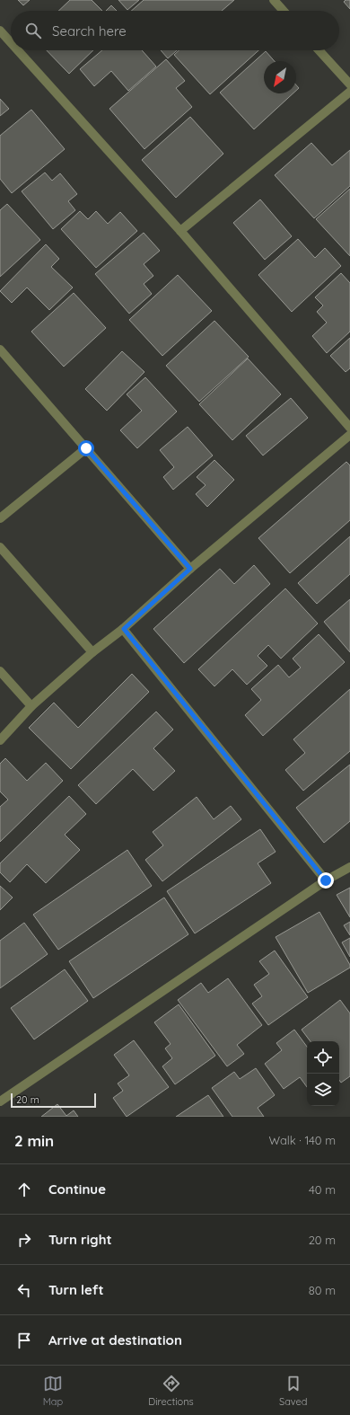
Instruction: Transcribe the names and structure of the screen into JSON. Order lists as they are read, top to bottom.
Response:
{
  "scale_bar": "20 m",
  "north": "bottom left",
  "page": {
    "search": "Search here",
    "scale": "20 m",
    "heading": ["2 min", "Walk · 140 m"],
    "list": [
      ["Continue", "40 m"],
      ["Turn right", "20 m"],
      ["Turn left", "80 m"],
      "Arrive at destination"
    ],
    "nav": ["Map", "Directions", "Saved"]
  }
}
